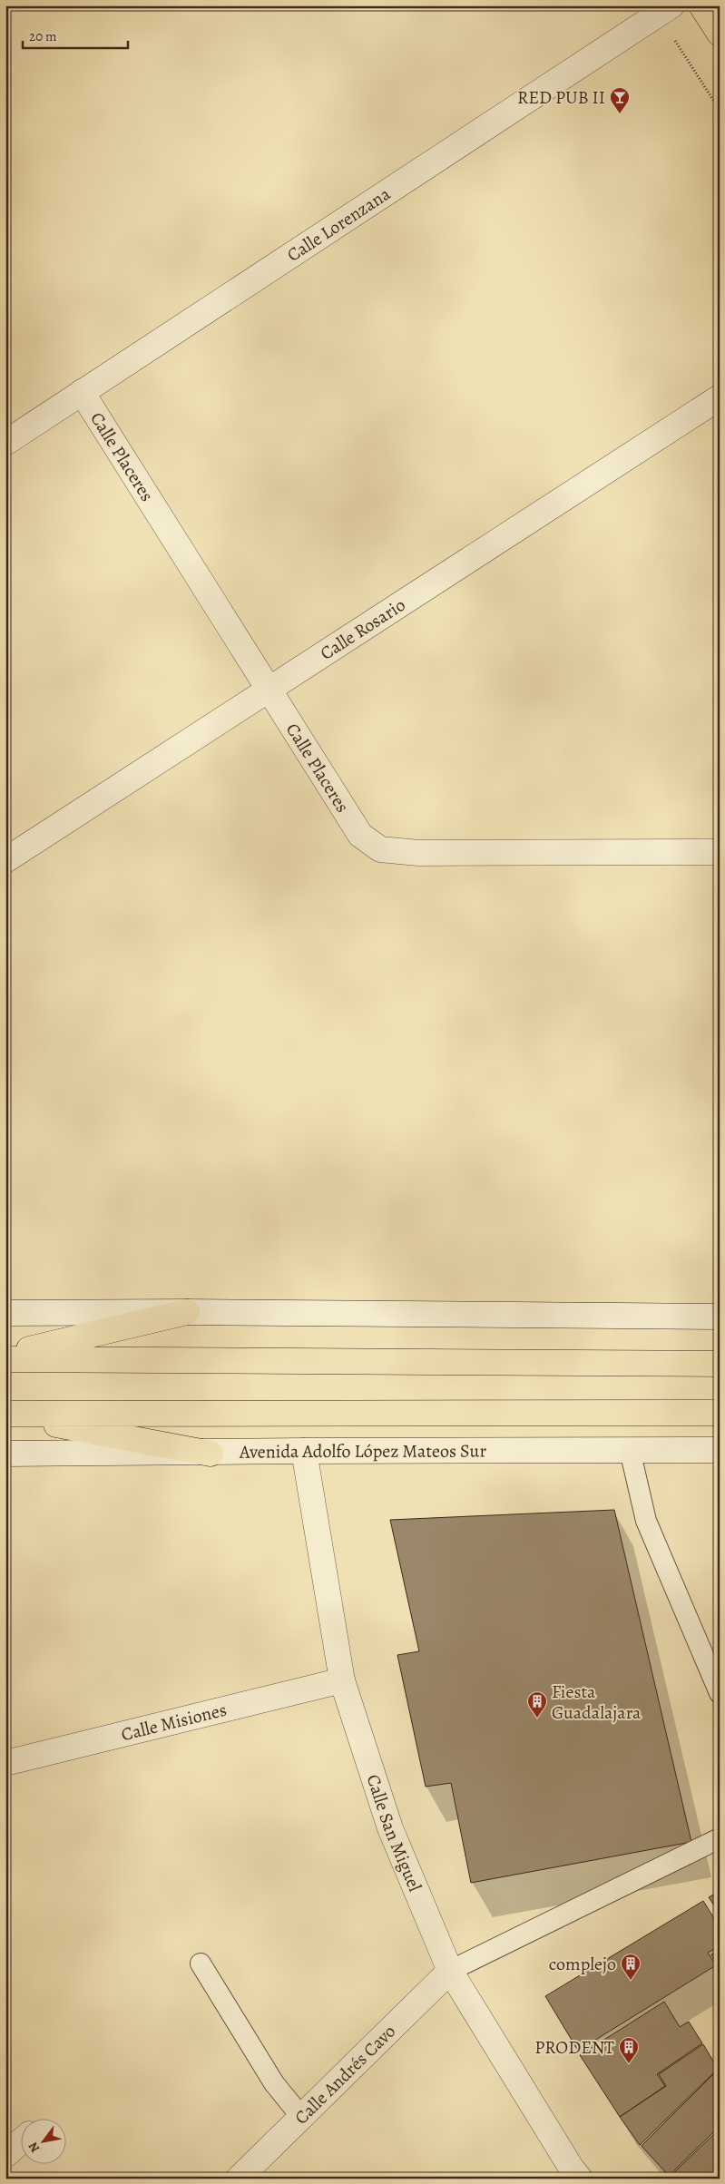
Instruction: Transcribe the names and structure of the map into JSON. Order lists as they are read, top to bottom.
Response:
{
  "streets": {
    "main road": ["Avenida Adolfo López Mateos Sur"],
    "street": [
      "Calle Lorenzana",
      "Calle Placeres",
      "Calle Rosario",
      "Calle Misiones",
      "Calle San Miguel",
      "Calle Andrés Cavo"
    ]
  },
  "crossings": [
    ["Calle Lorenzana", "Calle Placeres"],
    ["Calle Placeres", "Calle Rosario"],
    ["Avenida Adolfo López Mateos Sur", "Calle San Miguel"],
    ["Calle Misiones", "Calle San Miguel"],
    ["Calle San Miguel", "Calle Andrés Cavo"]
  ],
  "places": {
    "bar": ["RED PUB II"],
    "building": ["Fiesta Guadalajara", "complejo", "PRODENT"]
  },
  "scale_bar": "20 m",
  "north": "bottom left"
}
